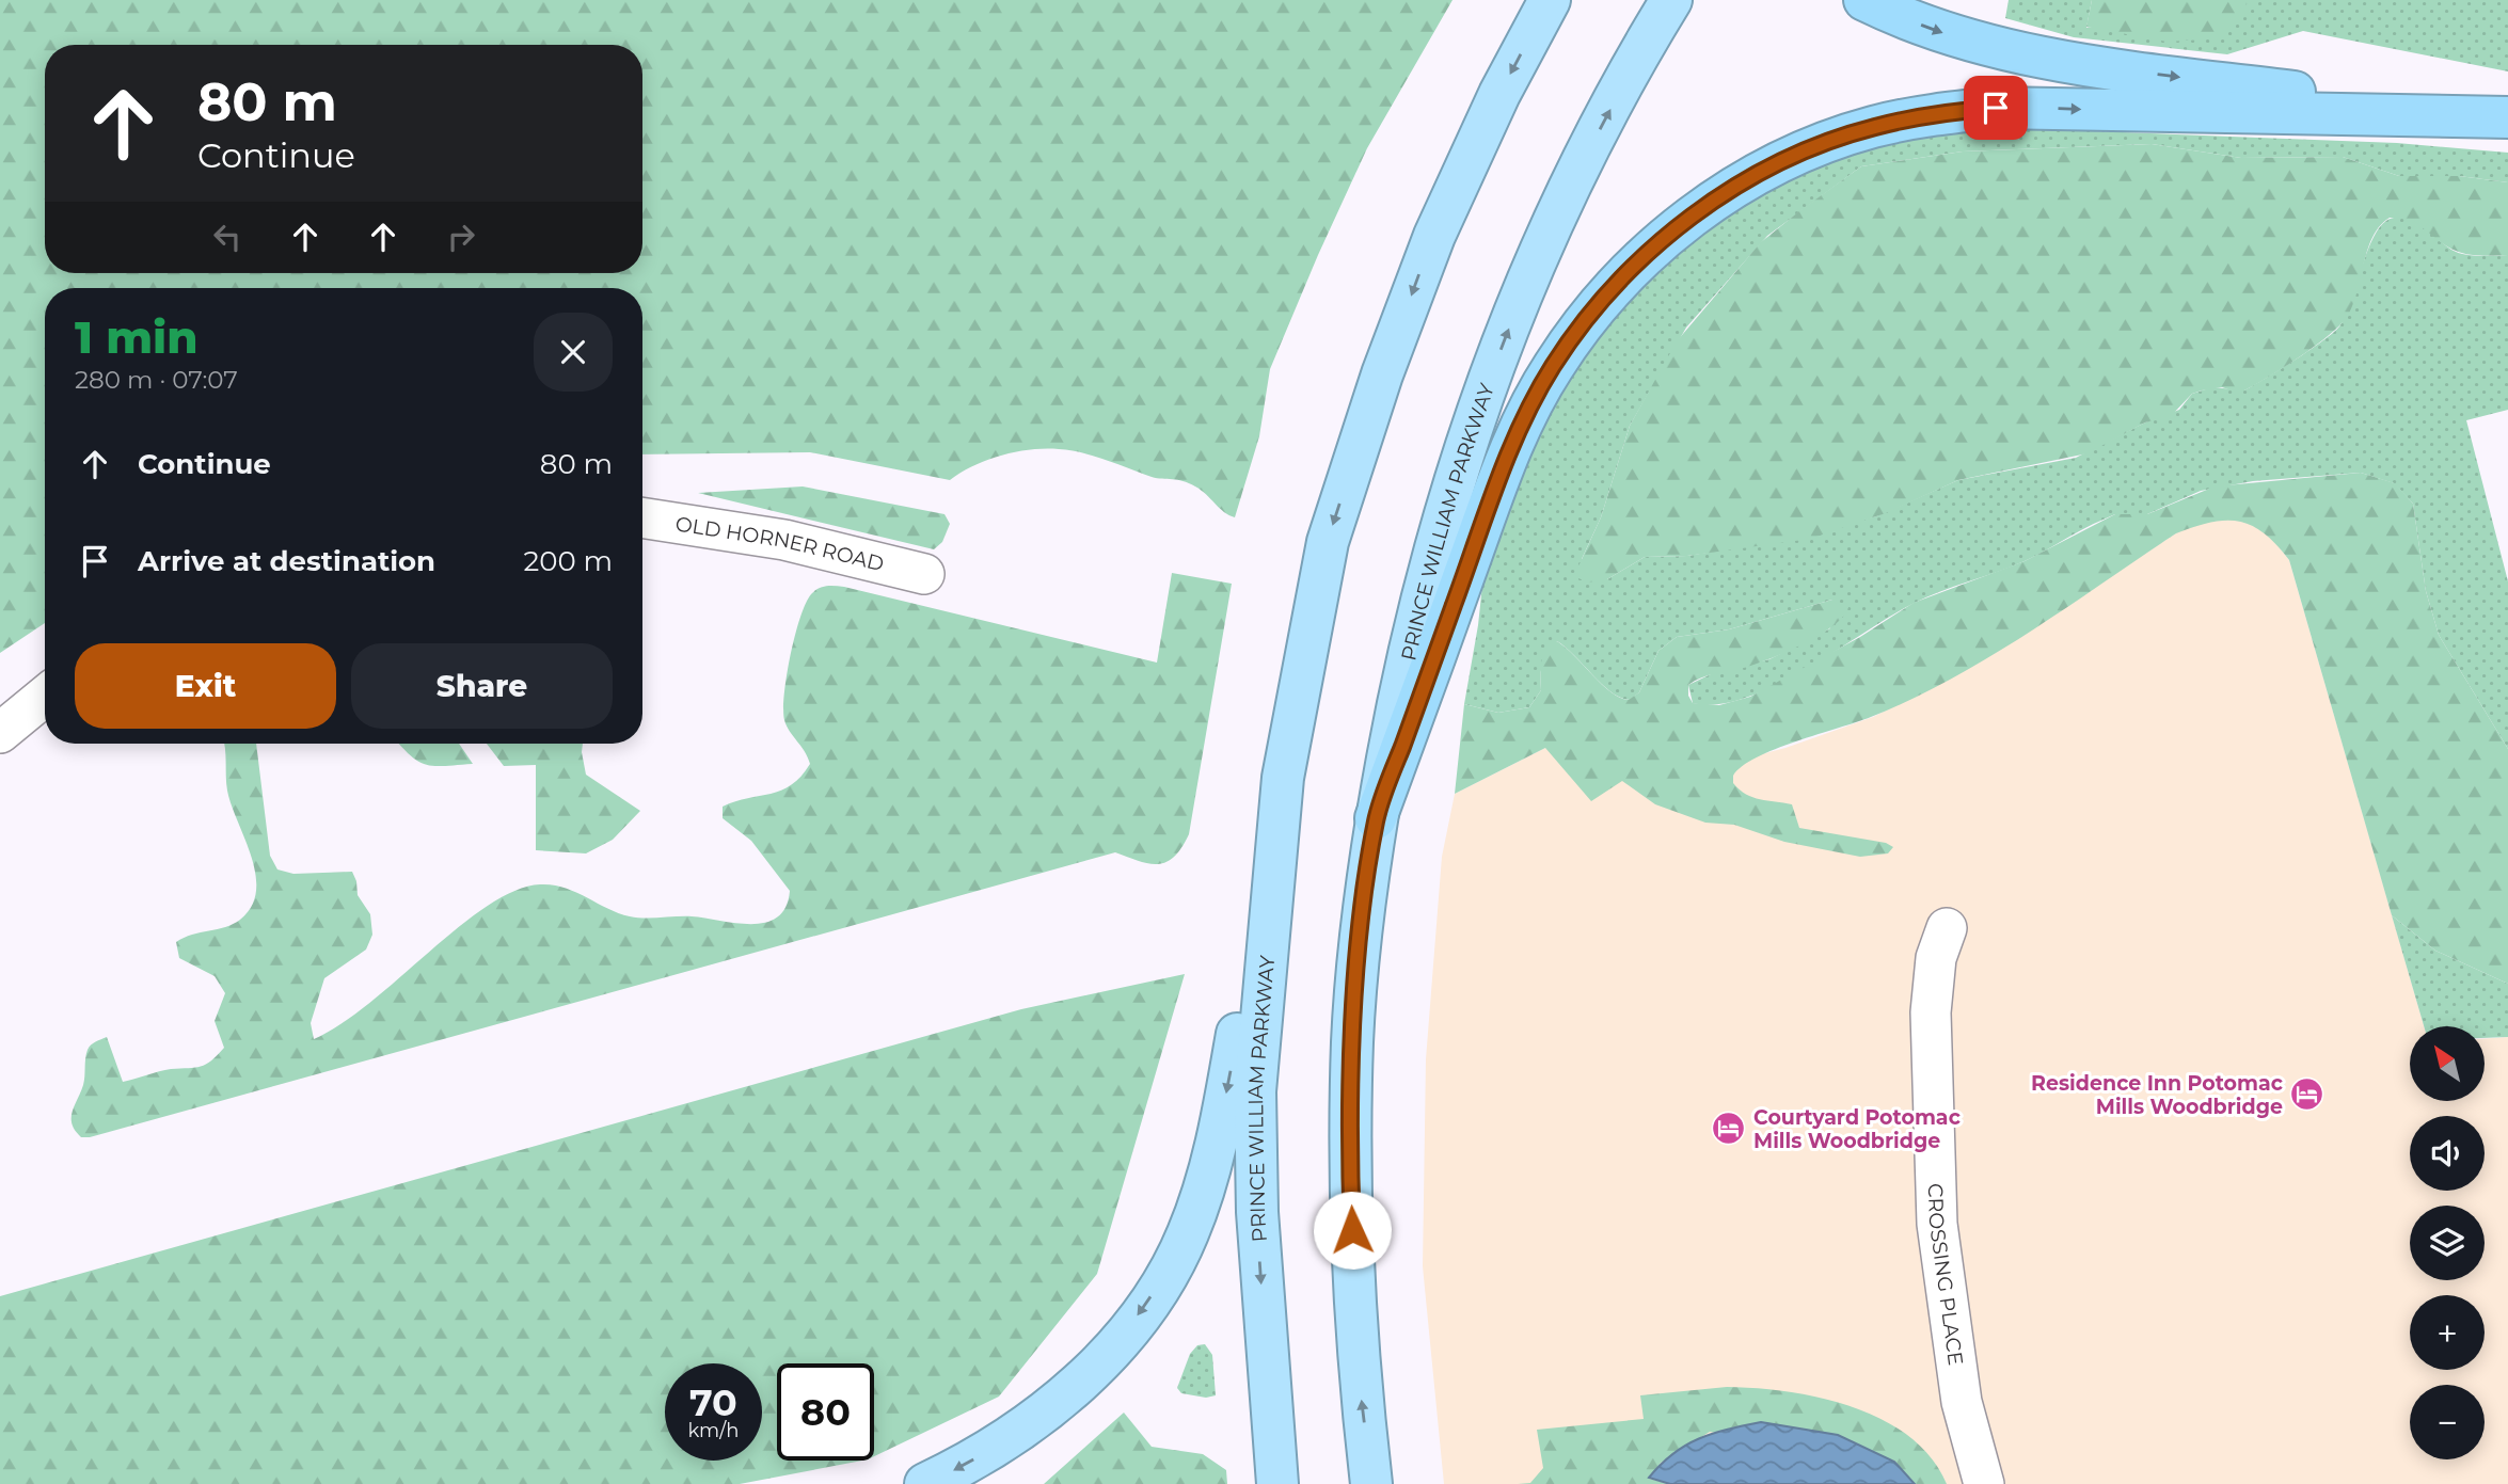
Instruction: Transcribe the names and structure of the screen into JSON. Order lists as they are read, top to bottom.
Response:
{
  "streets": {
    "highway": ["PRINCE WILLIAM PARKWAY"],
    "street": ["OLD HORNER ROAD", "CROSSING PLACE"]
  },
  "places": {
    "hotel": ["Residence Inn Potomac Mills Woodbridge", "Courtyard Potomac Mills Woodbridge"]
  },
  "north": "top left",
  "page": {
    "turn": ["80 m", "Continue"],
    "heading": ["1 min", "280 m · 07:07"],
    "list": [
      {
        "name": "Continue",
        "value": "80 m"
      },
      {
        "name": "Arrive at destination",
        "value": "200 m"
      }
    ],
    "buttons": ["Exit", "Share"],
    "map_buttons": ["+", "−"],
    "speed": "70 km/h",
    "limit": "80"
  }
}
